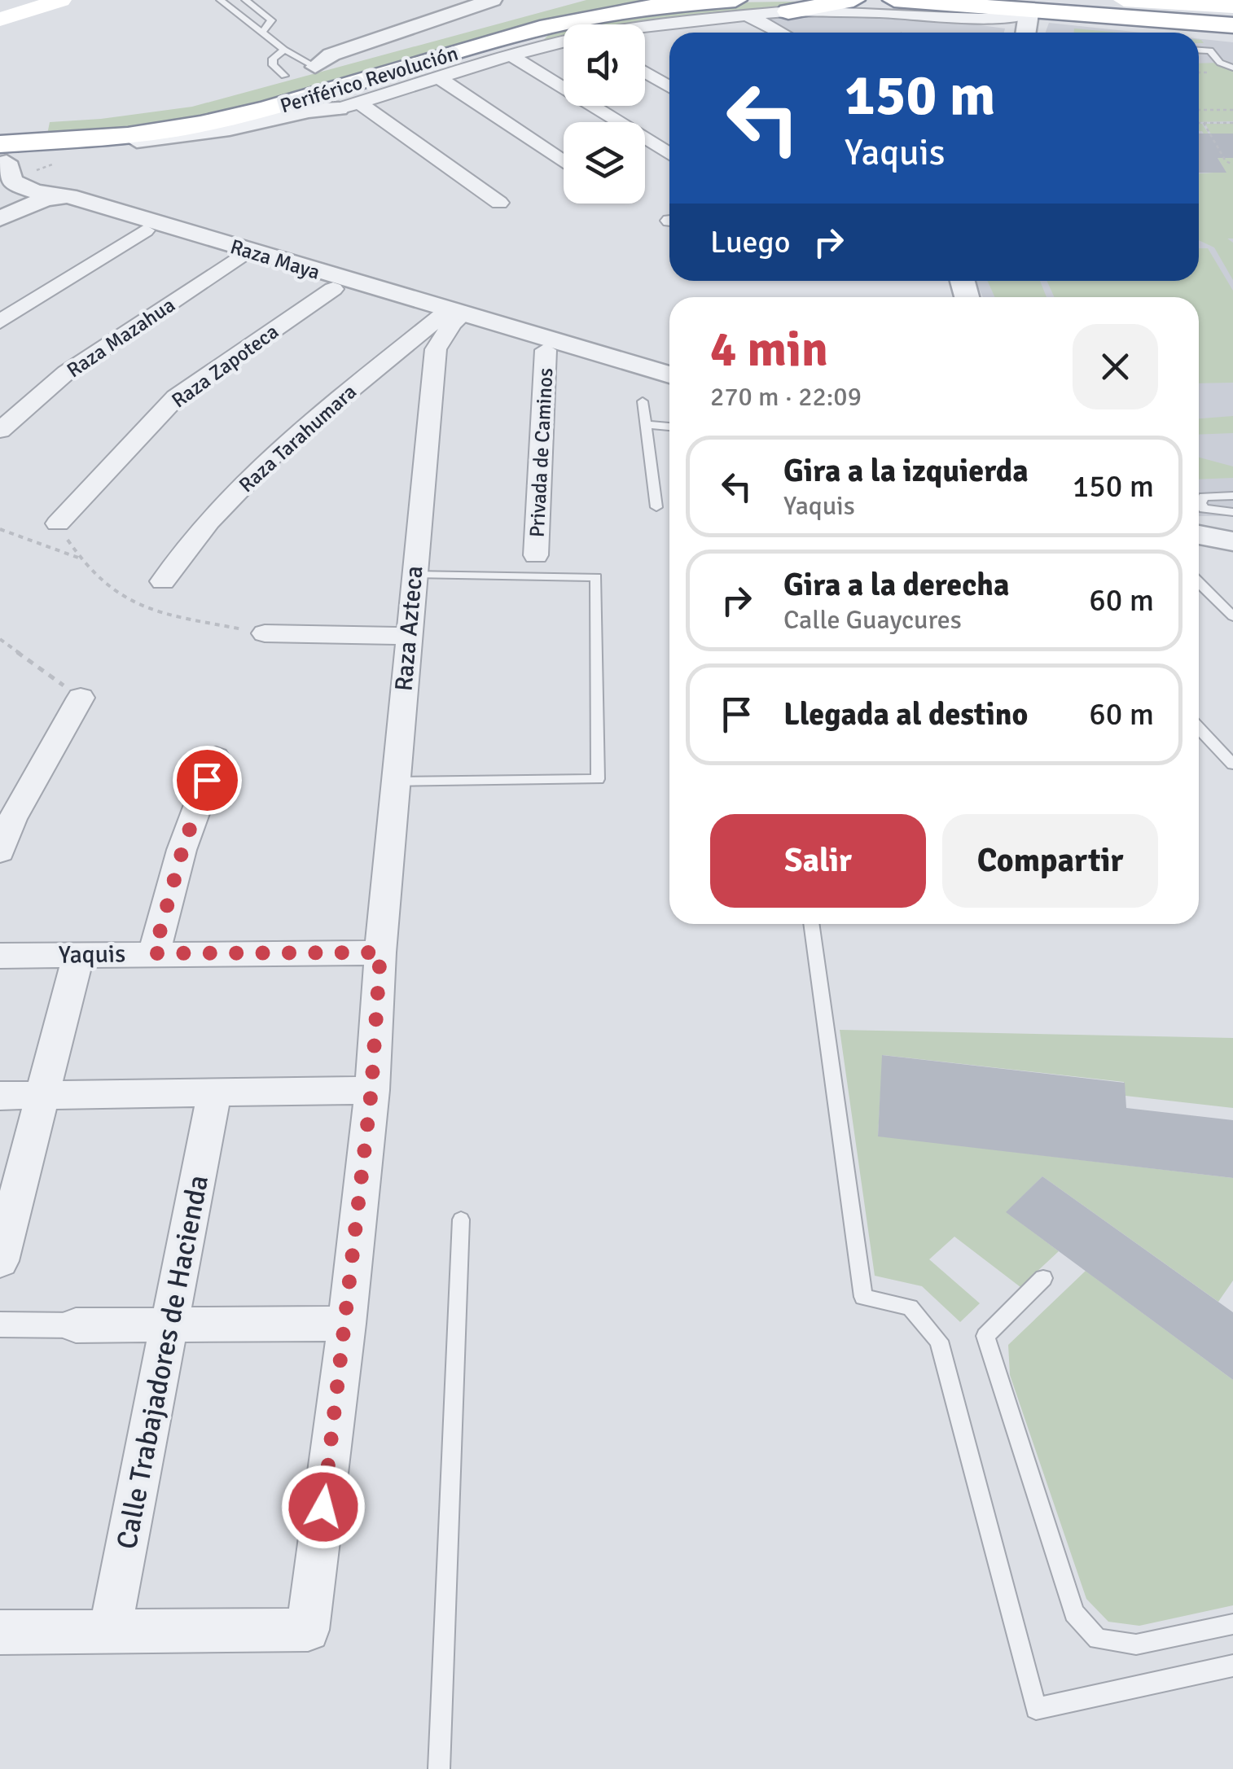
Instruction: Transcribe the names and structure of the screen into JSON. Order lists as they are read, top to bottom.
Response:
{
  "streets": {
    "highway": ["Periférico Revolución"],
    "street": [
      "Raza Maya",
      "Raza Mazahua",
      "Raza Zapoteca",
      "Raza Tarahumara",
      "Privada de Caminos",
      "Raza Azteca",
      "Yaquis",
      "Calle Trabajadores de Hacienda"
    ]
  },
  "crossings": [
    ["Periférico Revolución", "Raza Maya"],
    ["Raza Maya", "Raza Mazahua"],
    ["Raza Maya", "Raza Zapoteca"],
    ["Raza Maya", "Raza Tarahumara"],
    ["Raza Maya", "Privada de Caminos"],
    ["Raza Maya", "Raza Azteca"],
    ["Raza Tarahumara", "Raza Azteca"],
    ["Raza Azteca", "Yaquis"],
    ["Raza Azteca", "Calle Trabajadores de Hacienda"]
  ],
  "page": {
    "turn": ["150 m", "Yaquis"],
    "then": "Luego",
    "heading": ["4 min", "270 m · 22:09"],
    "list": [
      {
        "name": "Gira a la izquierda",
        "note": "Yaquis",
        "value": "150 m"
      },
      {
        "name": "Gira a la derecha",
        "note": "Calle Guaycures",
        "value": "60 m"
      },
      {
        "name": "Llegada al destino",
        "value": "60 m"
      }
    ],
    "buttons": ["Salir", "Compartir"]
  }
}
